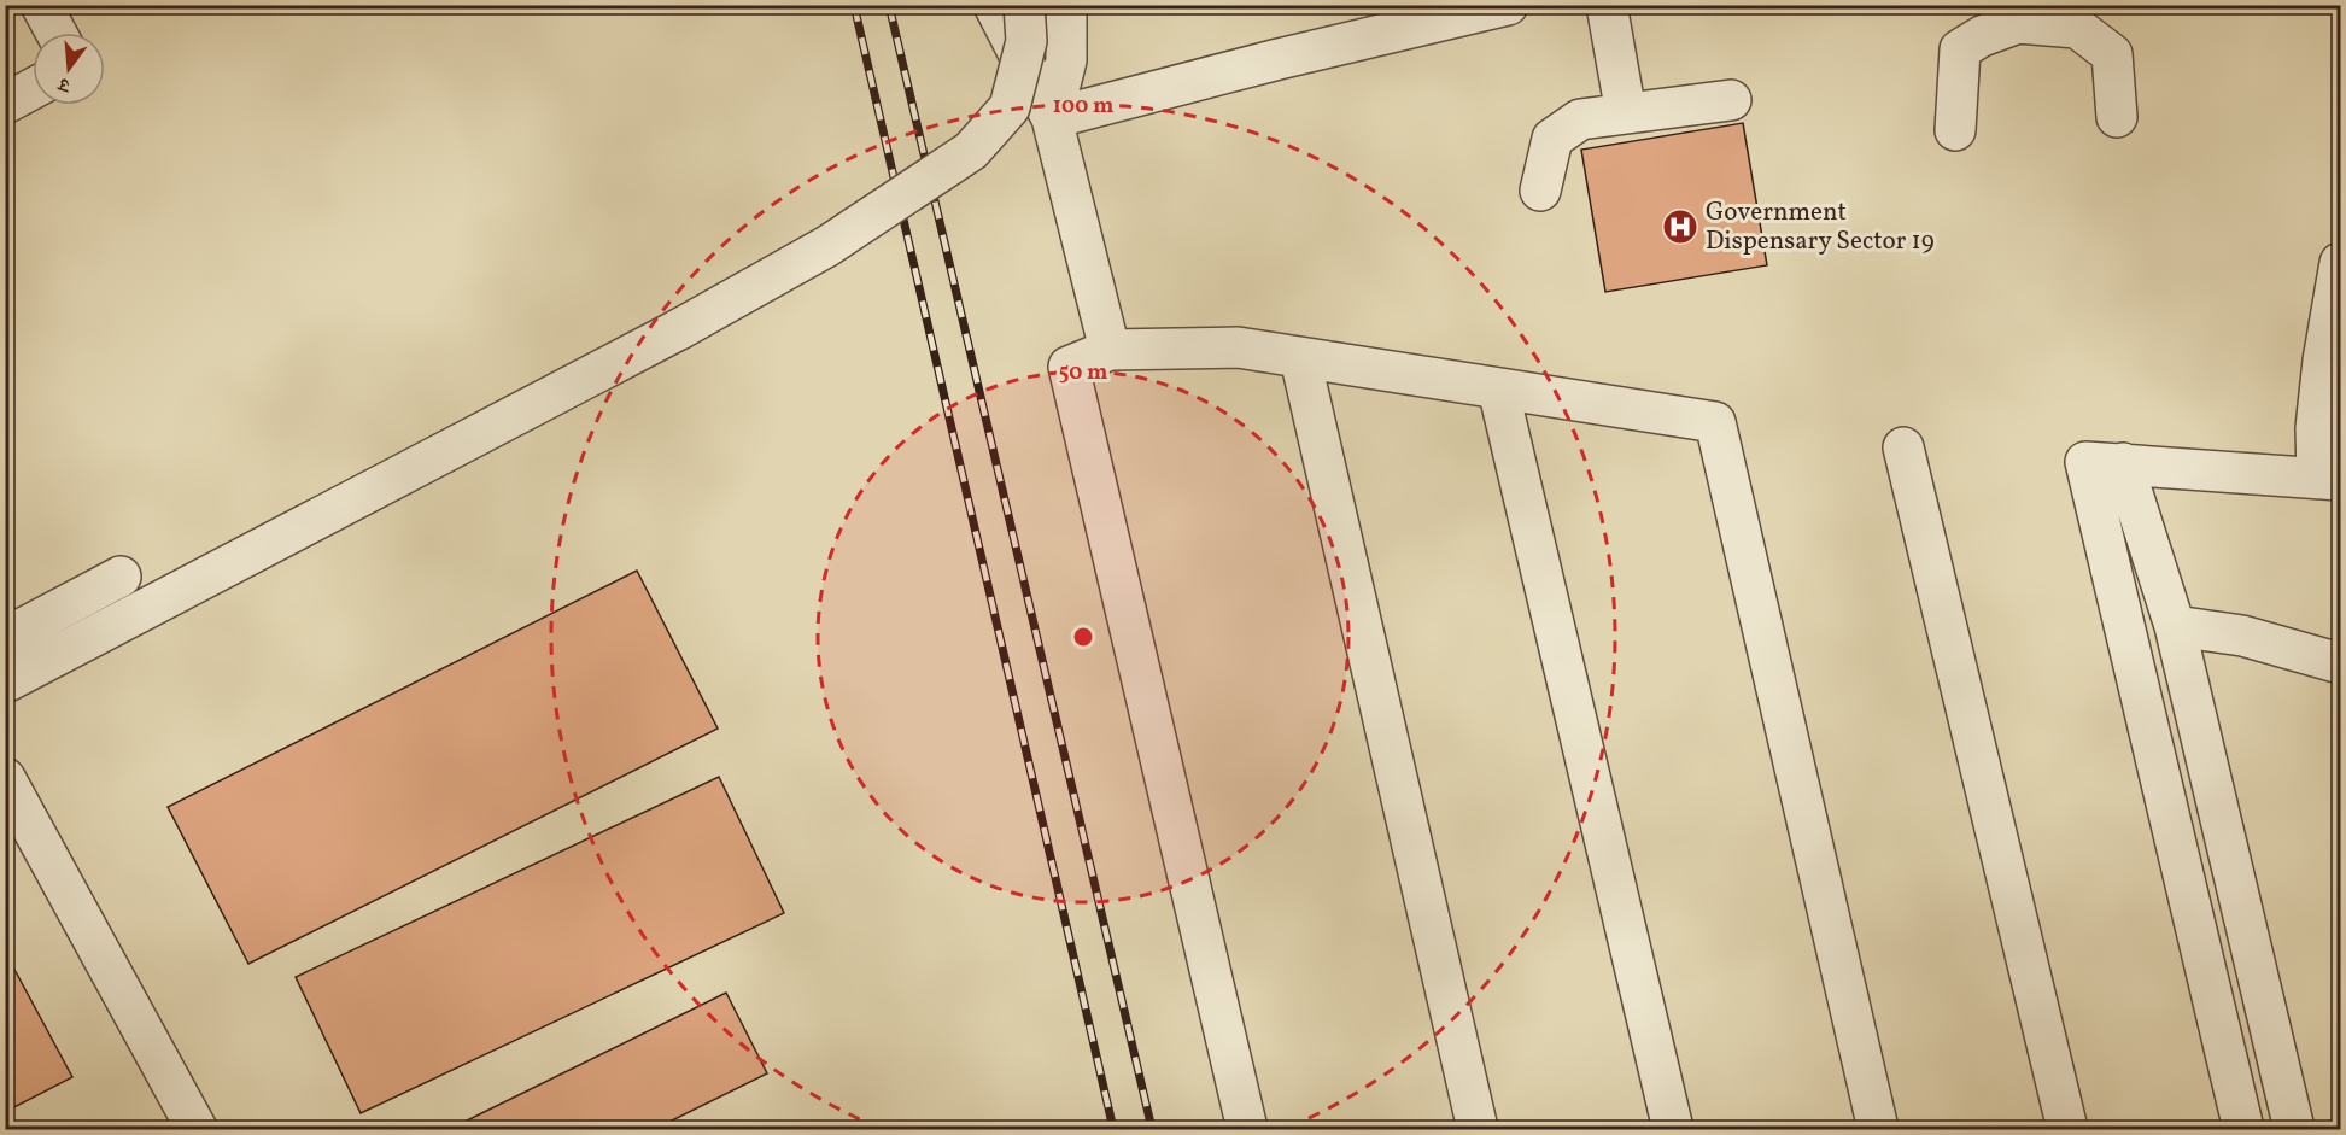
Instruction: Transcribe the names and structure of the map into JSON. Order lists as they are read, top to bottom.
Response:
{
  "places": {
    "hospital": ["Government Dispensary Sector 19"]
  },
  "north": "bottom",
  "rings": ["100 m", "50 m"]
}
